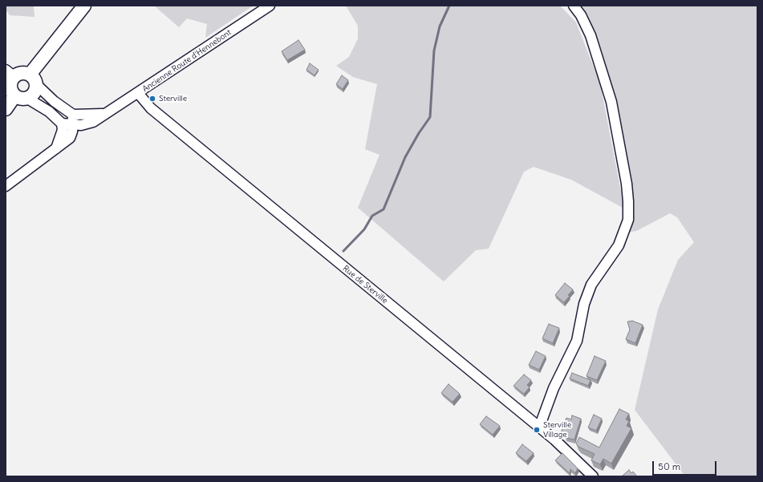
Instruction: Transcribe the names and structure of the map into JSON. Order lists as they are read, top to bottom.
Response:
{
  "streets": {
    "street": ["Ancienne Route d'Hennebont", "Rue de Sterville"]
  },
  "crossings": [
    ["Ancienne Route d'Hennebont", "Rue de Sterville"]
  ],
  "places": ["Sterville", "Sterville Village"],
  "scale_bar": "50 m"
}
